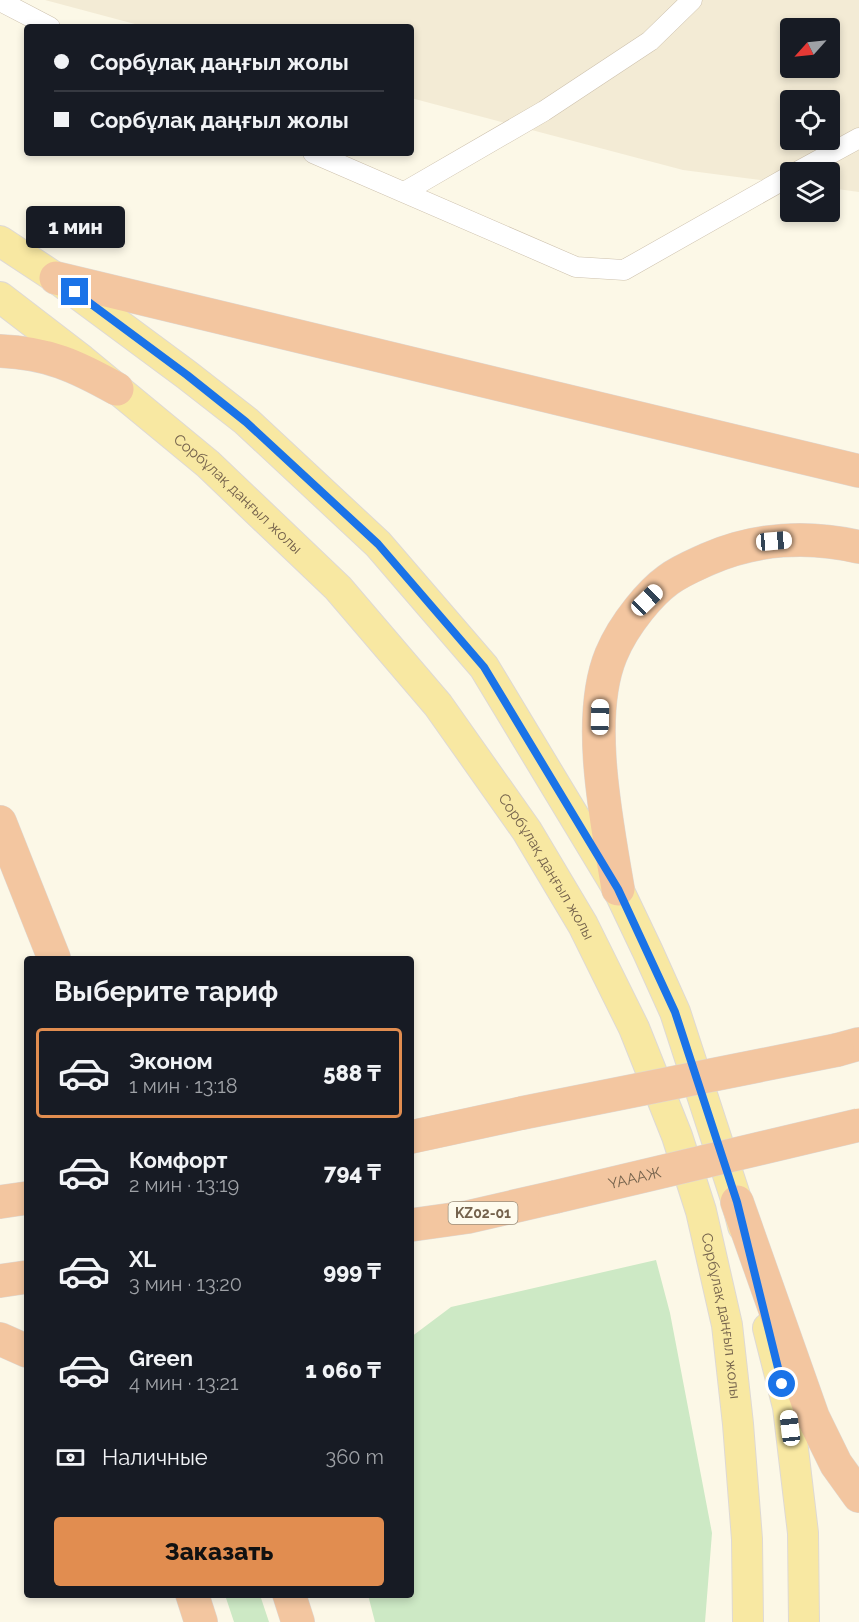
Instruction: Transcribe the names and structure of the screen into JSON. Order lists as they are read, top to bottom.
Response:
{
  "streets": {
    "highway": ["ҮАААЖ", "KZ02-01"],
    "main road": ["Сорбұлақ даңғыл жолы"]
  },
  "north": "bottom left",
  "page": {
    "banner": ["Сорбұлақ даңғыл жолы", "Сорбұлақ даңғыл жолы"],
    "bubble": "1 мин",
    "heading": "Выберите тариф",
    "list": [
      {
        "name": "Эконом",
        "note": "1 мин · 13:18",
        "value": "588 ₸"
      },
      {
        "name": "Комфорт",
        "note": "2 мин · 13:19",
        "value": "794 ₸"
      },
      {
        "name": "XL",
        "note": "3 мин · 13:20",
        "value": "999 ₸"
      },
      {
        "name": "Green",
        "note": "4 мин · 13:21",
        "value": "1 060 ₸"
      }
    ],
    "pay": ["Наличные", "360 m"],
    "buttons": "Заказать"
  }
}
